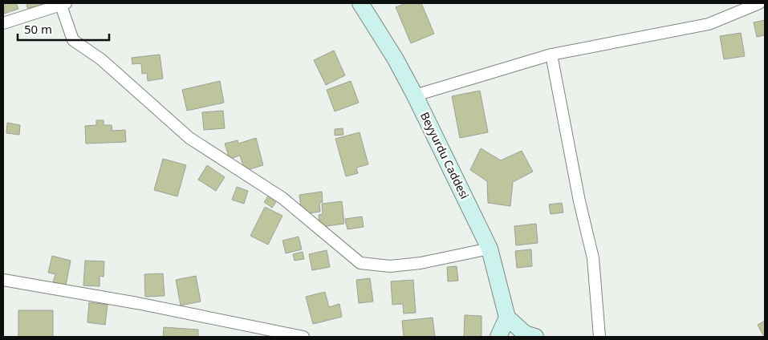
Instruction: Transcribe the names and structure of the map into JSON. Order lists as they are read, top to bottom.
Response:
{
  "streets": {
    "street": ["Beyyurdu Caddesi"]
  },
  "scale_bar": "50 m"
}
